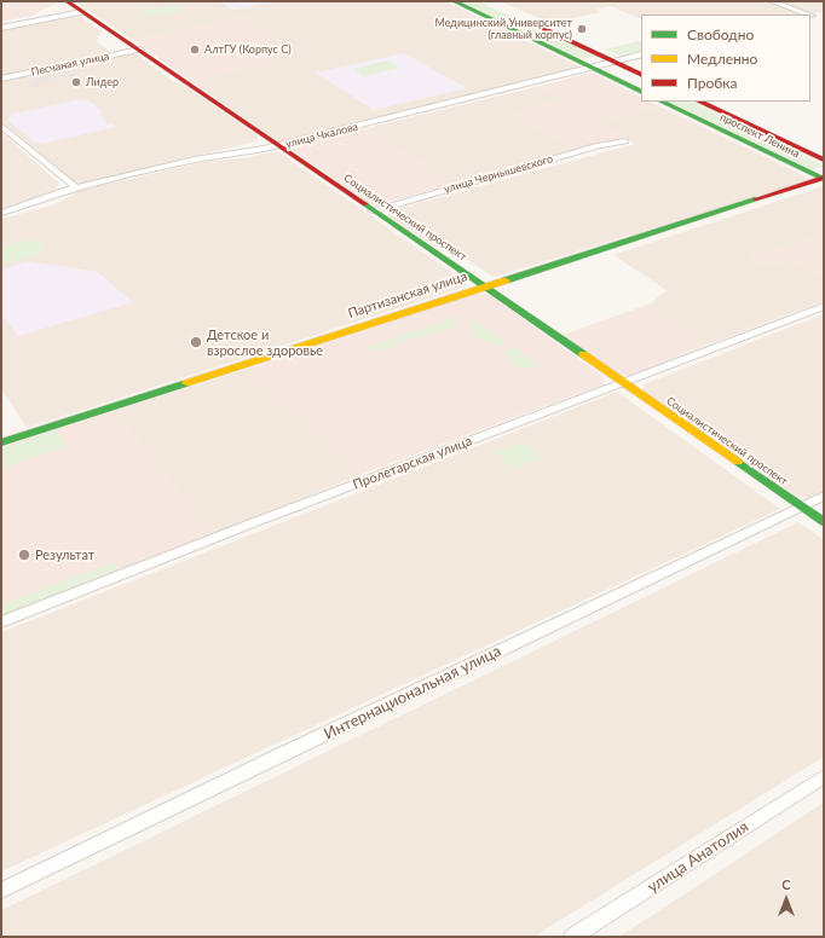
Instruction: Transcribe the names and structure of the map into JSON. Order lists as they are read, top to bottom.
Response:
{
  "streets": {
    "main road": ["проспект Ленина", "Социалистический проспект", "Партизанская улица"],
    "street": [
      "Песчаная улица",
      "улица Чкалова",
      "улица Чернышевского",
      "Пролетарская улица",
      "Интернациональная улица",
      "улица Анатолия"
    ]
  },
  "crossings": [
    ["Песчаная улица", "Социалистический проспект"],
    ["улица Чкалова", "Социалистический проспект"],
    ["проспект Ленина", "Партизанская улица"],
    ["улица Чернышевского", "Социалистический проспект"],
    ["Социалистический проспект", "Партизанская улица"],
    ["Социалистический проспект", "Пролетарская улица"],
    ["Социалистический проспект", "Интернациональная улица"]
  ],
  "places": [
    "Медицинский Университет (главный корпус)",
    "АлтГУ (Корпус С)",
    "Лидер",
    "Детское и взрослое здоровье",
    "Результат"
  ],
  "legend": ["Свободно", "Медленно", "Пробка"],
  "north": "top"
}
